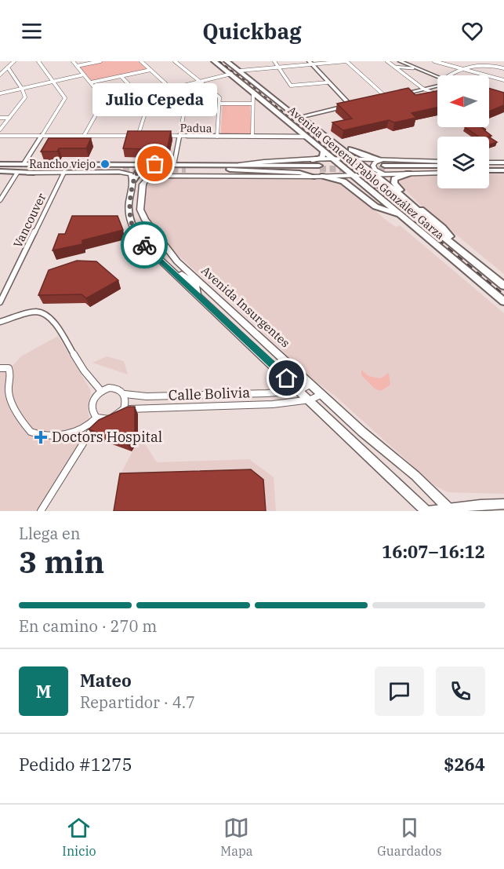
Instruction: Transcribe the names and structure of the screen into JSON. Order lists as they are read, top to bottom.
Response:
{
  "streets": {
    "main road": ["Avenida General Pablo González Garza", "Avenida Insurgentes"],
    "street": ["Padua", "Vancouver", "Calle Bolivia"]
  },
  "crossings": [
    ["Padua", "Avenida General Pablo González Garza"],
    ["Avenida Insurgentes", "Calle Bolivia"]
  ],
  "places": {
    "other": ["Rancho viejo", "Julio Cepeda"],
    "health": ["Doctors Hospital"]
  },
  "north": "left",
  "page": {
    "header": "Quickbag",
    "bubble": "Julio Cepeda",
    "heading": ["3 min", "Llega en", "16:07–16:12"],
    "panel": [
      "Mateo",
      "Repartidor · 4.7",
      "Pedido #1275",
      "$264"
    ],
    "bar": "En camino · 270 m",
    "round": "M",
    "tabs": ["Inicio", "Mapa", "Guardados"]
  }
}
